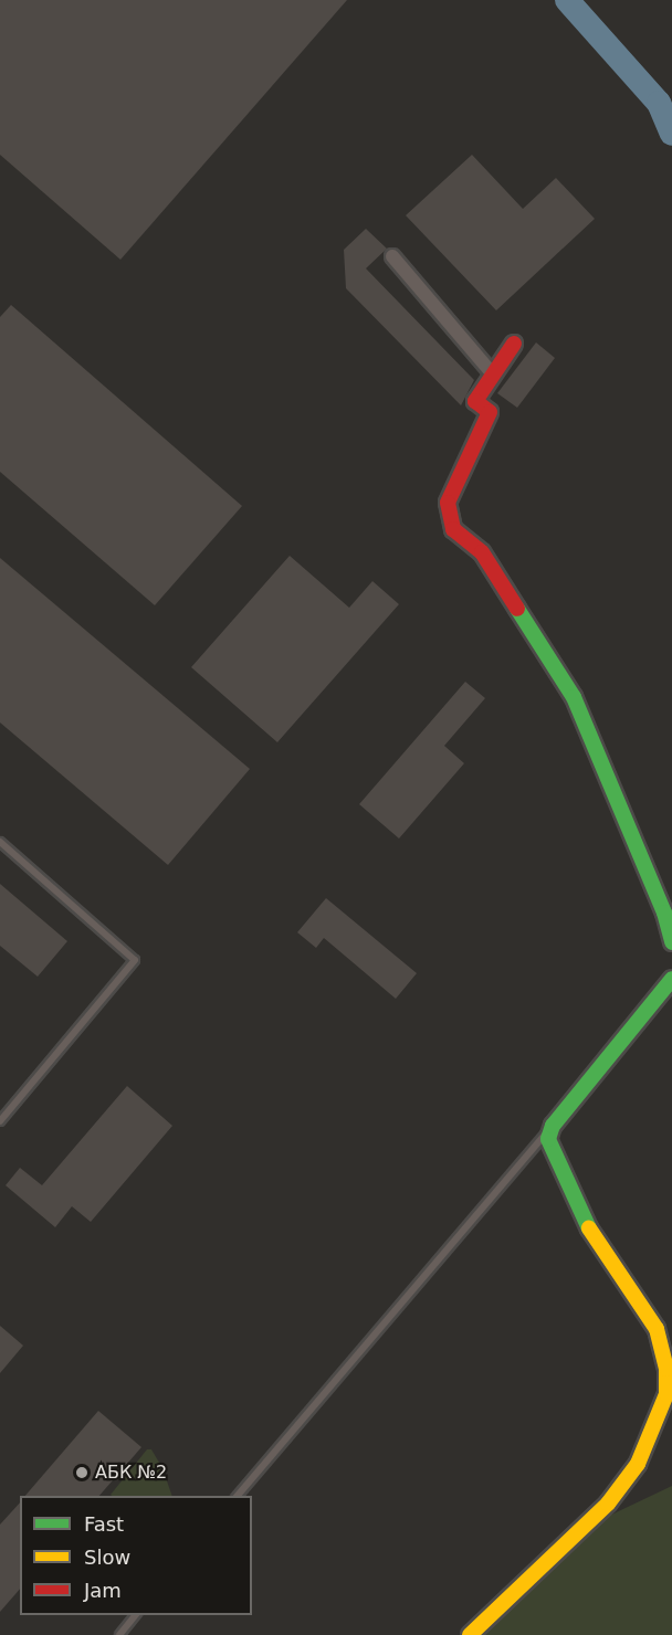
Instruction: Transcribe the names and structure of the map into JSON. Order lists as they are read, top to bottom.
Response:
{
  "places": ["АБК №2"],
  "legend": ["Fast", "Slow", "Jam"]
}
